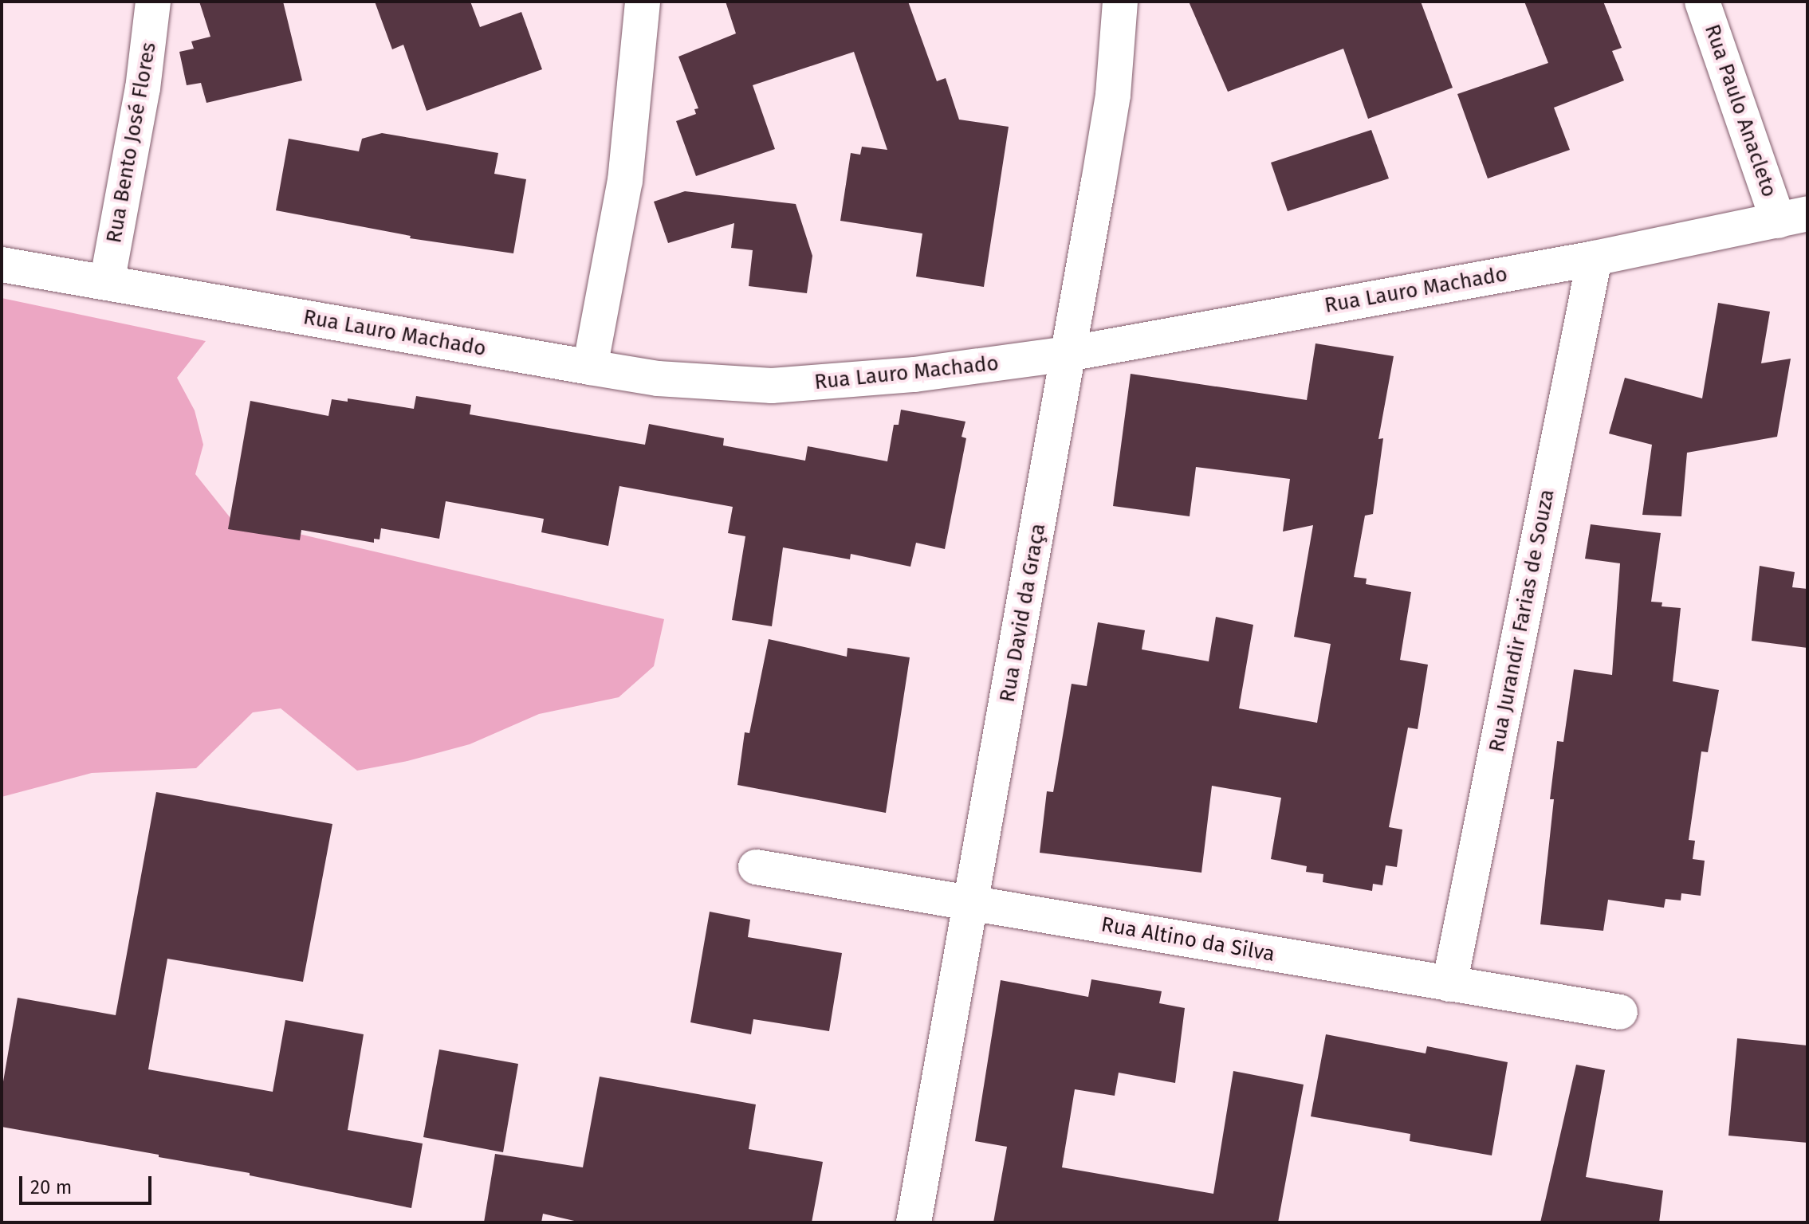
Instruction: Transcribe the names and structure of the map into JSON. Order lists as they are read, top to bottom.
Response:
{
  "streets": {
    "street": [
      "Rua Paulo Anacleto",
      "Rua Bento José Flores",
      "Rua Lauro Machado",
      "Rua David da Graça",
      "Rua Jurandir Farias de Souza",
      "Rua Altino da Silva"
    ]
  },
  "crossings": [
    ["Rua Paulo Anacleto", "Rua Lauro Machado"],
    ["Rua Bento José Flores", "Rua Lauro Machado"],
    ["Rua Lauro Machado", "Rua David da Graça"],
    ["Rua Lauro Machado", "Rua Jurandir Farias de Souza"],
    ["Rua David da Graça", "Rua Altino da Silva"],
    ["Rua Jurandir Farias de Souza", "Rua Altino da Silva"]
  ],
  "scale_bar": "20 m"
}
